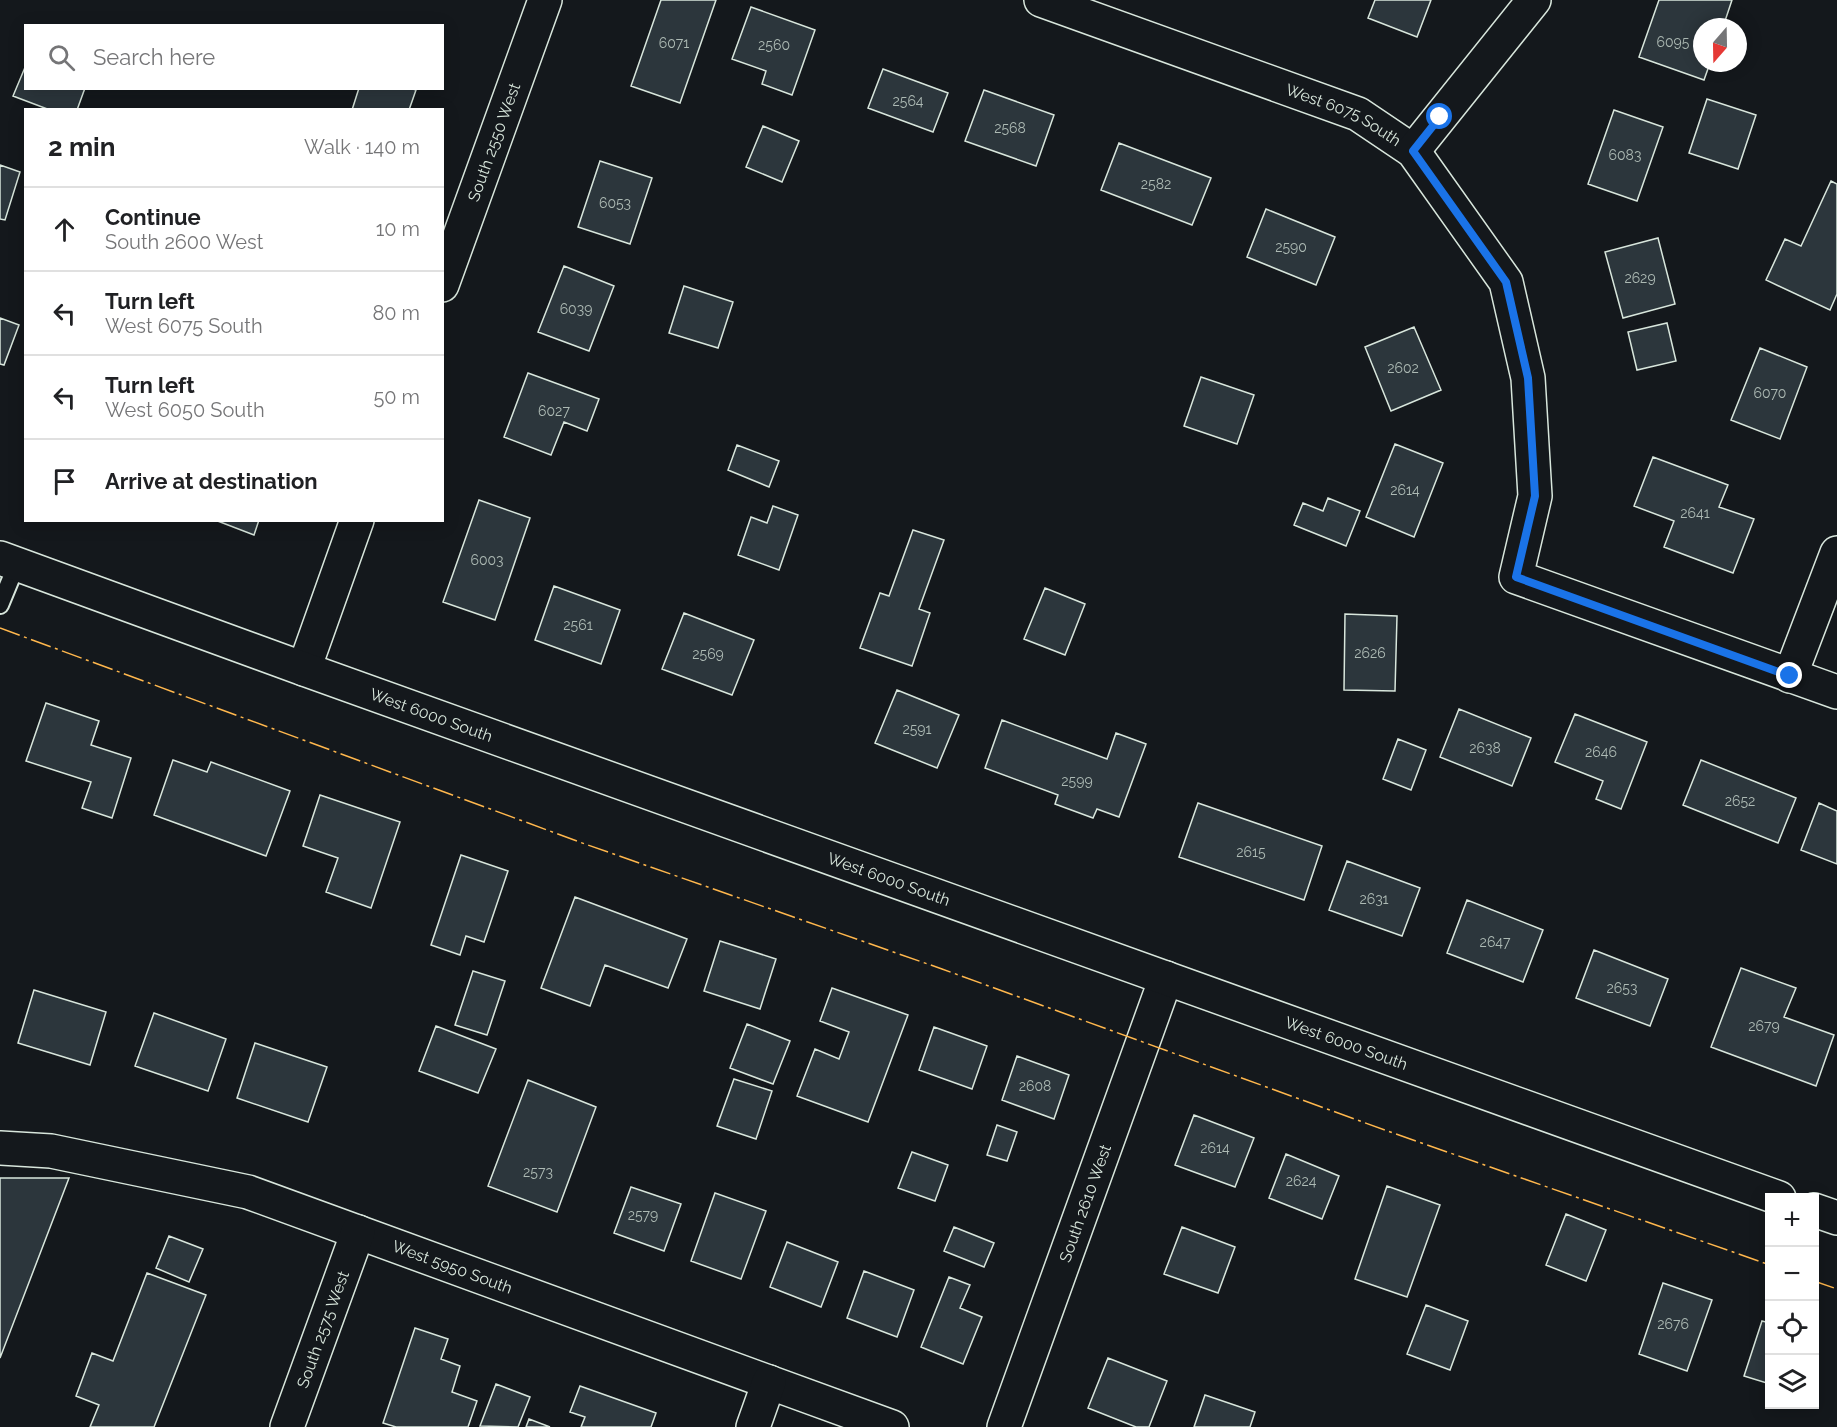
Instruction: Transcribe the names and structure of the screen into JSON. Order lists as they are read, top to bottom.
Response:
{
  "streets": {
    "street": [
      "West 6075 South",
      "South 2550 West",
      "West 6000 South",
      "South 2610 West",
      "West 5950 South",
      "South 2575 West"
    ]
  },
  "crossings": [
    ["West 6000 South", "South 2610 West"],
    ["West 5950 South", "South 2575 West"]
  ],
  "house_numbers": [
    "6095",
    "6071",
    "2560",
    "2564",
    "2568",
    "6083",
    "2582",
    "6053",
    "2590",
    "2629",
    "6039",
    "2602",
    "6070",
    "6027",
    "2614",
    "2641",
    "6003",
    "2561",
    "2626",
    "2569",
    "2591",
    "2638",
    "2646",
    "2599",
    "2652",
    "2615",
    "2631",
    "2647",
    "2653",
    "2679",
    "2608",
    "2614",
    "2573",
    "2624",
    "2579",
    "2676"
  ],
  "north": "bottom",
  "page": {
    "search": "Search here",
    "heading": ["2 min", "Walk · 140 m"],
    "list": [
      ["Continue", "South 2600 West", "10 m"],
      ["Turn left", "West 6075 South", "80 m"],
      ["Turn left", "West 6050 South", "50 m"],
      "Arrive at destination"
    ],
    "map_buttons": ["+", "−"]
  }
}
